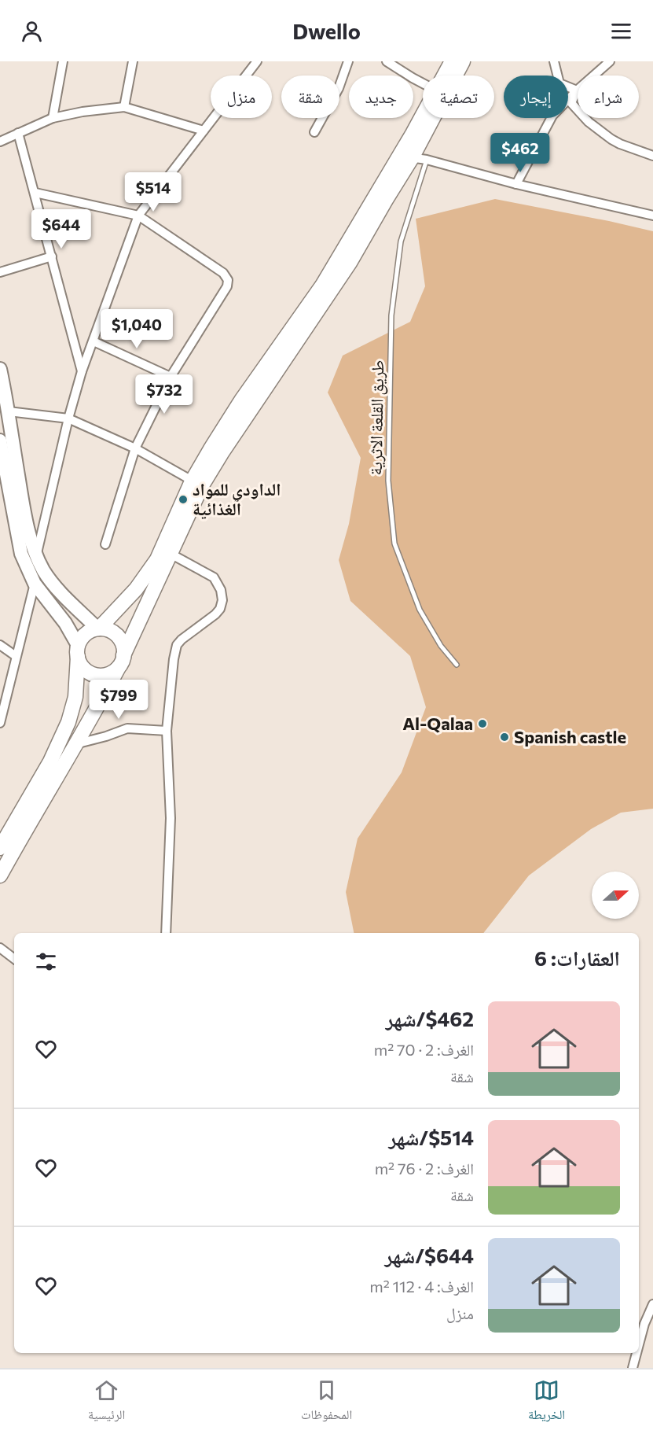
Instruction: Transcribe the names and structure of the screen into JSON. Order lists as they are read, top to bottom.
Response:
{
  "streets": {
    "lane": ["طريق القلعة الاثرية"]
  },
  "places": ["الداودي للمواد الغذائية", "Al-Qalaa", "Spanish castle"],
  "north": "right",
  "page": {
    "header": "Dwello",
    "chip": [
      "شراء",
      "إيجار",
      "تصفية",
      "جديد",
      "شقة",
      "منزل"
    ],
    "price": [
      "$462",
      "$514",
      "$644",
      "$1,040",
      "$732",
      "$799"
    ],
    "heading": "العقارات: 6",
    "list": [
      {
        "name": "$462/شهر",
        "note": "الغرف: 2 · 70 m² · شقة"
      },
      {
        "name": "$514/شهر",
        "note": "الغرف: 2 · 76 m² · شقة"
      },
      {
        "name": "$644/شهر",
        "note": "الغرف: 4 · 112 m² · منزل"
      }
    ],
    "tabs": ["الخريطة", "المحفوظات", "الرئيسية"]
  }
}
